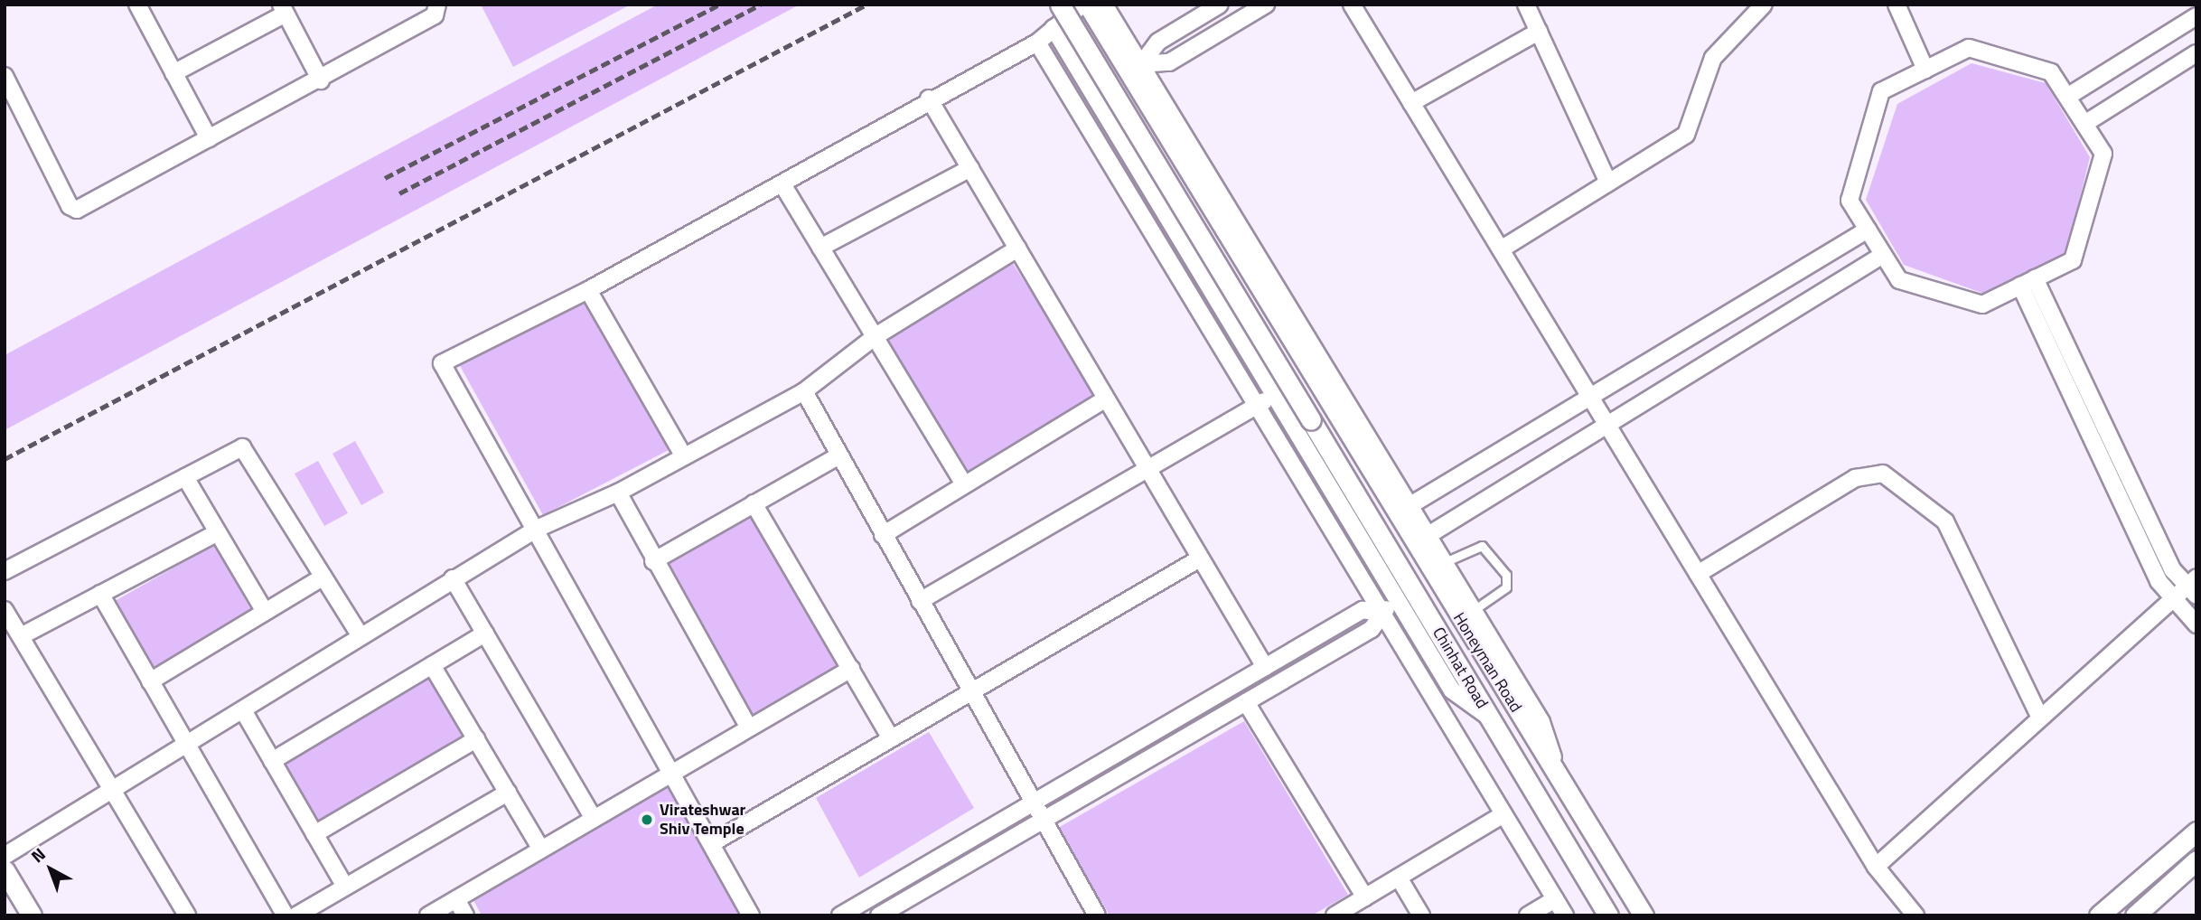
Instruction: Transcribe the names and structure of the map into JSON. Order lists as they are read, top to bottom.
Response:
{
  "streets": {
    "street": ["Honeyman Road", "Chinhat Road"]
  },
  "places": ["Virateshwar Shiv Temple"],
  "north": "top left"
}
